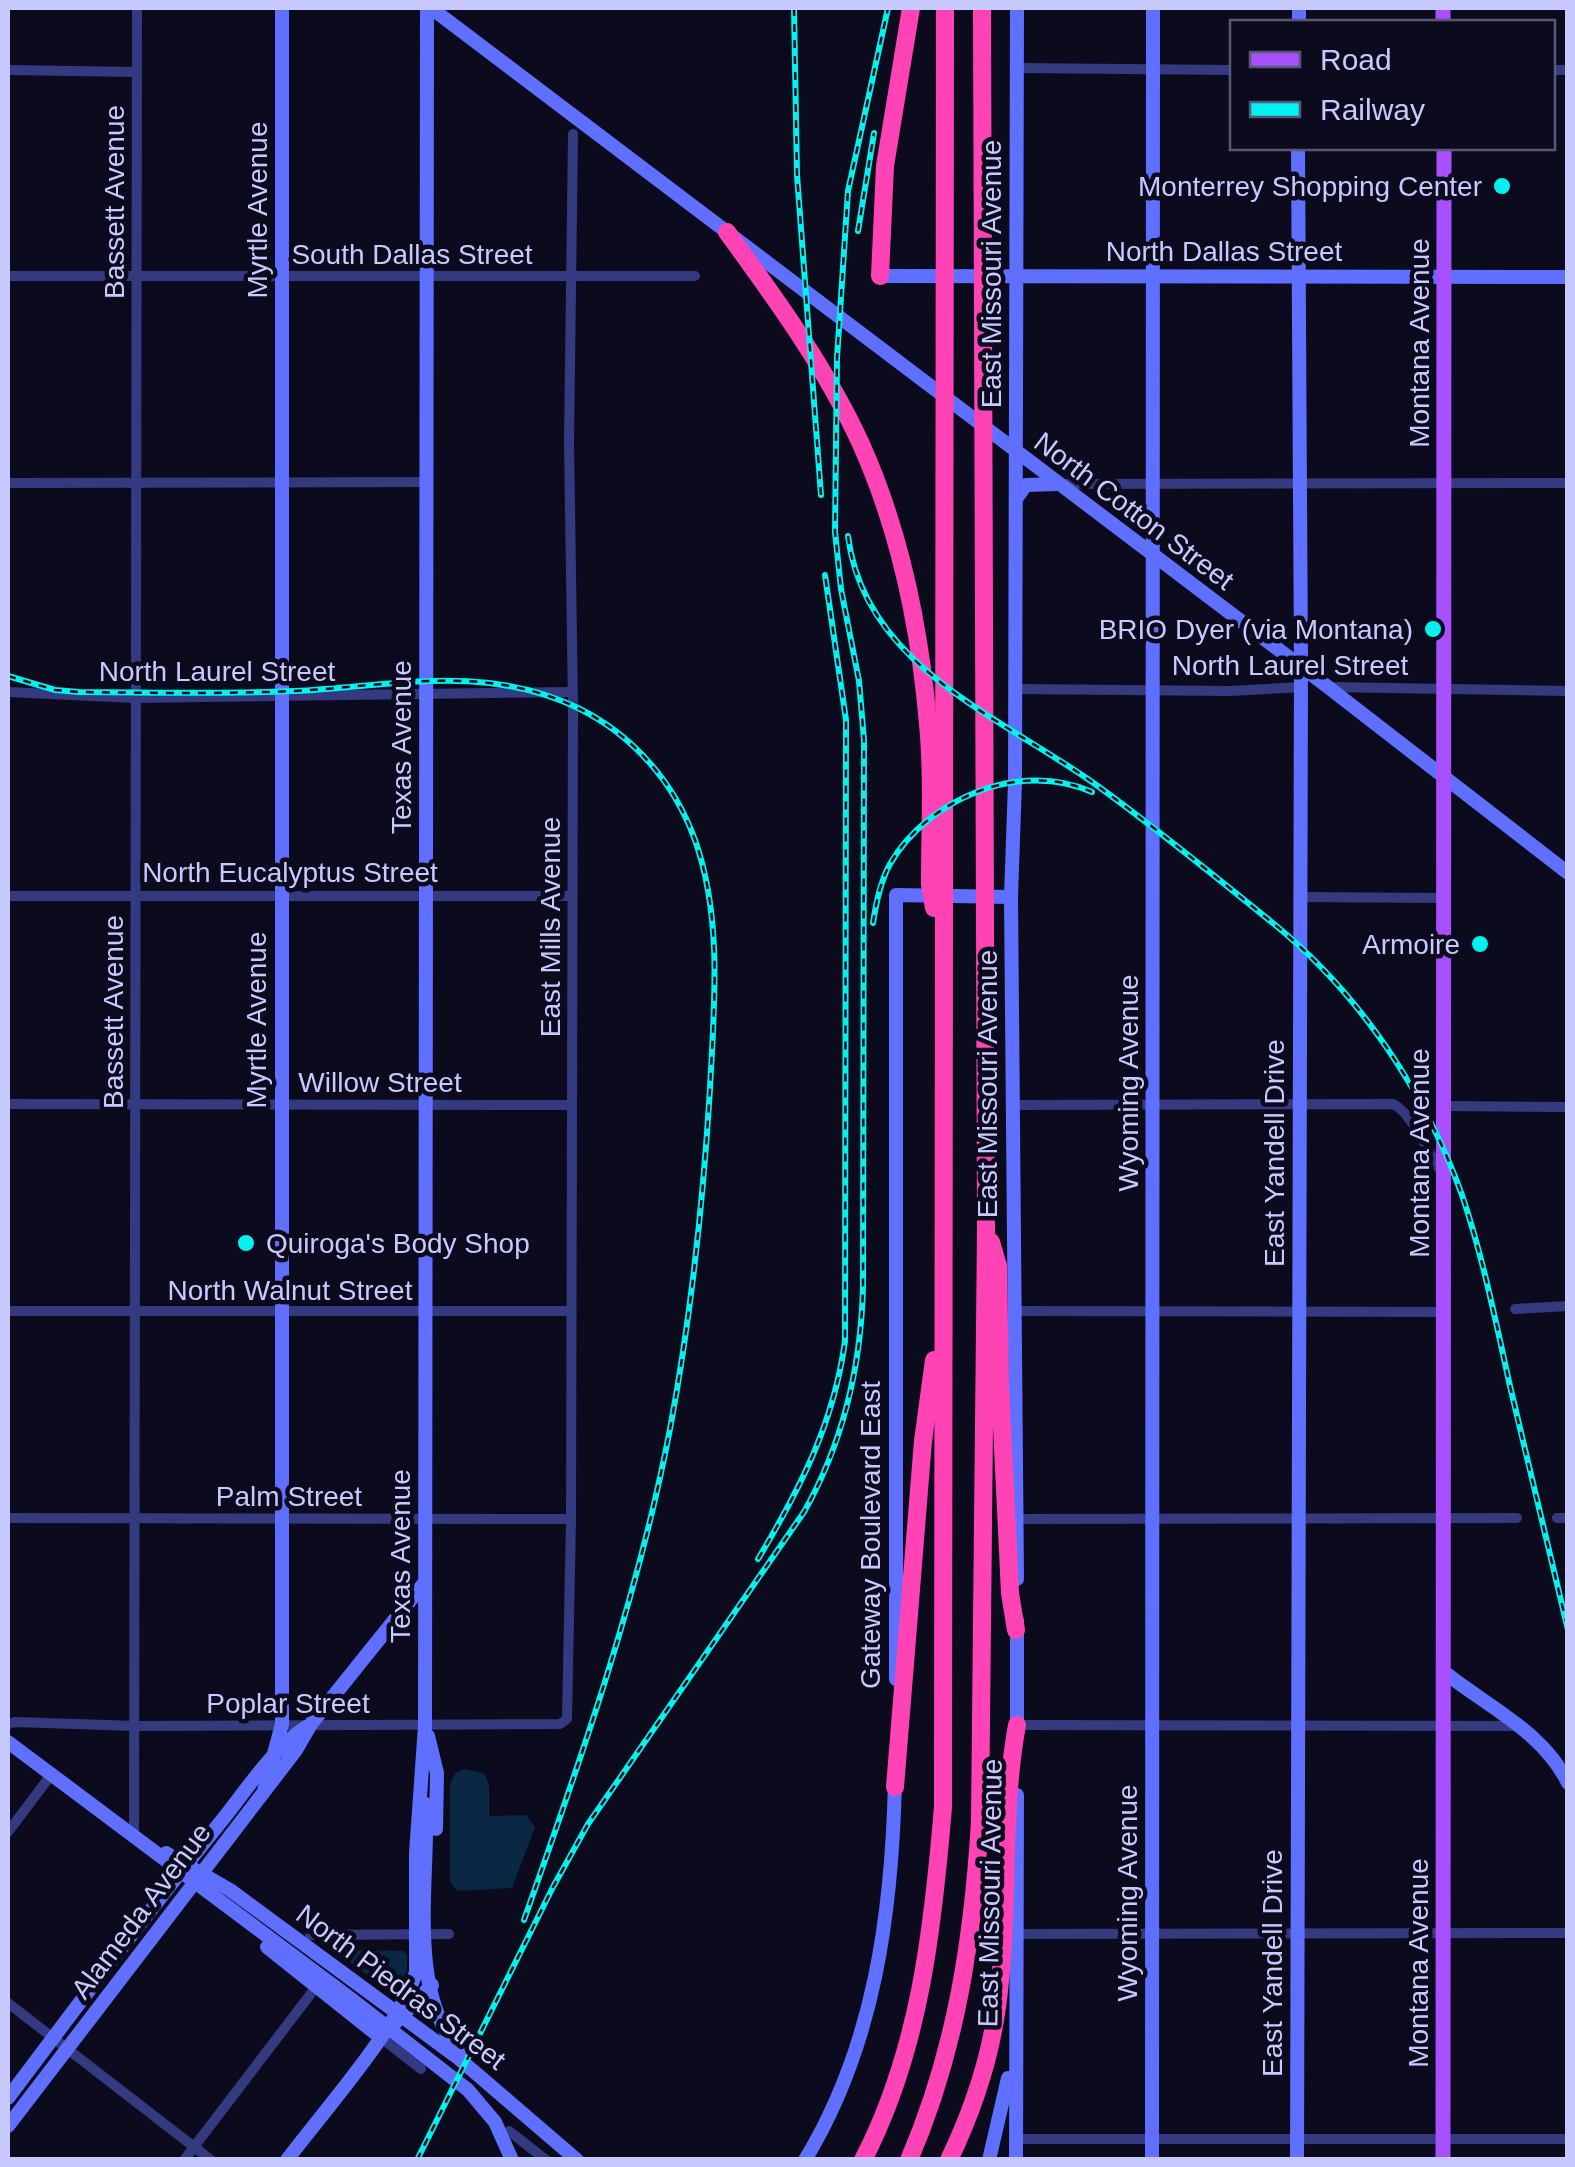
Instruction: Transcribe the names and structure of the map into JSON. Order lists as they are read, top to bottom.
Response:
{
  "streets": {
    "main road": [
      "Myrtle Avenue",
      "North Dallas Street",
      "East Missouri Avenue",
      "Montana Avenue",
      "North Cotton Street",
      "North Laurel Street",
      "Texas Avenue",
      "Wyoming Avenue",
      "East Yandell Drive",
      "Gateway Boulevard East",
      "Alameda Avenue",
      "North Piedras Street"
    ],
    "street": [
      "Bassett Avenue",
      "South Dallas Street",
      "North Eucalyptus Street",
      "East Mills Avenue",
      "Willow Street",
      "North Walnut Street",
      "Palm Street",
      "Poplar Street"
    ]
  },
  "crossings": [
    ["Bassett Avenue", "South Dallas Street"],
    ["Bassett Avenue", "North Laurel Street"],
    ["Bassett Avenue", "North Eucalyptus Street"],
    ["Bassett Avenue", "Willow Street"],
    ["Bassett Avenue", "North Walnut Street"],
    ["Bassett Avenue", "Palm Street"],
    ["Bassett Avenue", "Poplar Street"],
    ["Bassett Avenue", "North Piedras Street"],
    ["Myrtle Avenue", "South Dallas Street"],
    ["Myrtle Avenue", "North Laurel Street"],
    ["Myrtle Avenue", "North Eucalyptus Street"],
    ["Myrtle Avenue", "Willow Street"],
    ["Myrtle Avenue", "North Walnut Street"],
    ["Myrtle Avenue", "Palm Street"],
    ["Myrtle Avenue", "Poplar Street"],
    ["Myrtle Avenue", "Alameda Avenue"],
    ["North Dallas Street", "East Missouri Avenue"],
    ["North Dallas Street", "Montana Avenue"],
    ["North Dallas Street", "Wyoming Avenue"],
    ["North Dallas Street", "East Yandell Drive"],
    ["South Dallas Street", "Texas Avenue"],
    ["South Dallas Street", "East Mills Avenue"],
    ["East Missouri Avenue", "North Cotton Street"],
    ["East Missouri Avenue", "North Laurel Street"],
    ["East Missouri Avenue", "Gateway Boulevard East"],
    ["Montana Avenue", "North Cotton Street"],
    ["Montana Avenue", "North Laurel Street"],
    ["North Cotton Street", "North Laurel Street"],
    ["North Cotton Street", "Texas Avenue"],
    ["North Cotton Street", "Wyoming Avenue"],
    ["North Cotton Street", "East Yandell Drive"],
    ["North Laurel Street", "Texas Avenue"],
    ["North Laurel Street", "East Mills Avenue"],
    ["North Laurel Street", "Wyoming Avenue"],
    ["North Laurel Street", "East Yandell Drive"],
    ["Texas Avenue", "North Eucalyptus Street"],
    ["Texas Avenue", "Willow Street"],
    ["Texas Avenue", "North Walnut Street"],
    ["Texas Avenue", "Palm Street"],
    ["Texas Avenue", "Poplar Street"],
    ["Texas Avenue", "Alameda Avenue"],
    ["Texas Avenue", "North Piedras Street"],
    ["North Eucalyptus Street", "East Mills Avenue"],
    ["East Mills Avenue", "Willow Street"],
    ["East Mills Avenue", "North Walnut Street"],
    ["East Mills Avenue", "Palm Street"],
    ["East Mills Avenue", "Poplar Street"],
    ["Poplar Street", "Alameda Avenue"],
    ["Alameda Avenue", "North Piedras Street"]
  ],
  "places": [
    "Monterrey Shopping Center",
    "BRIO Dyer (via Montana)",
    "Armoire",
    "Quiroga's Body Shop"
  ],
  "legend": ["Road", "Railway"]
}
